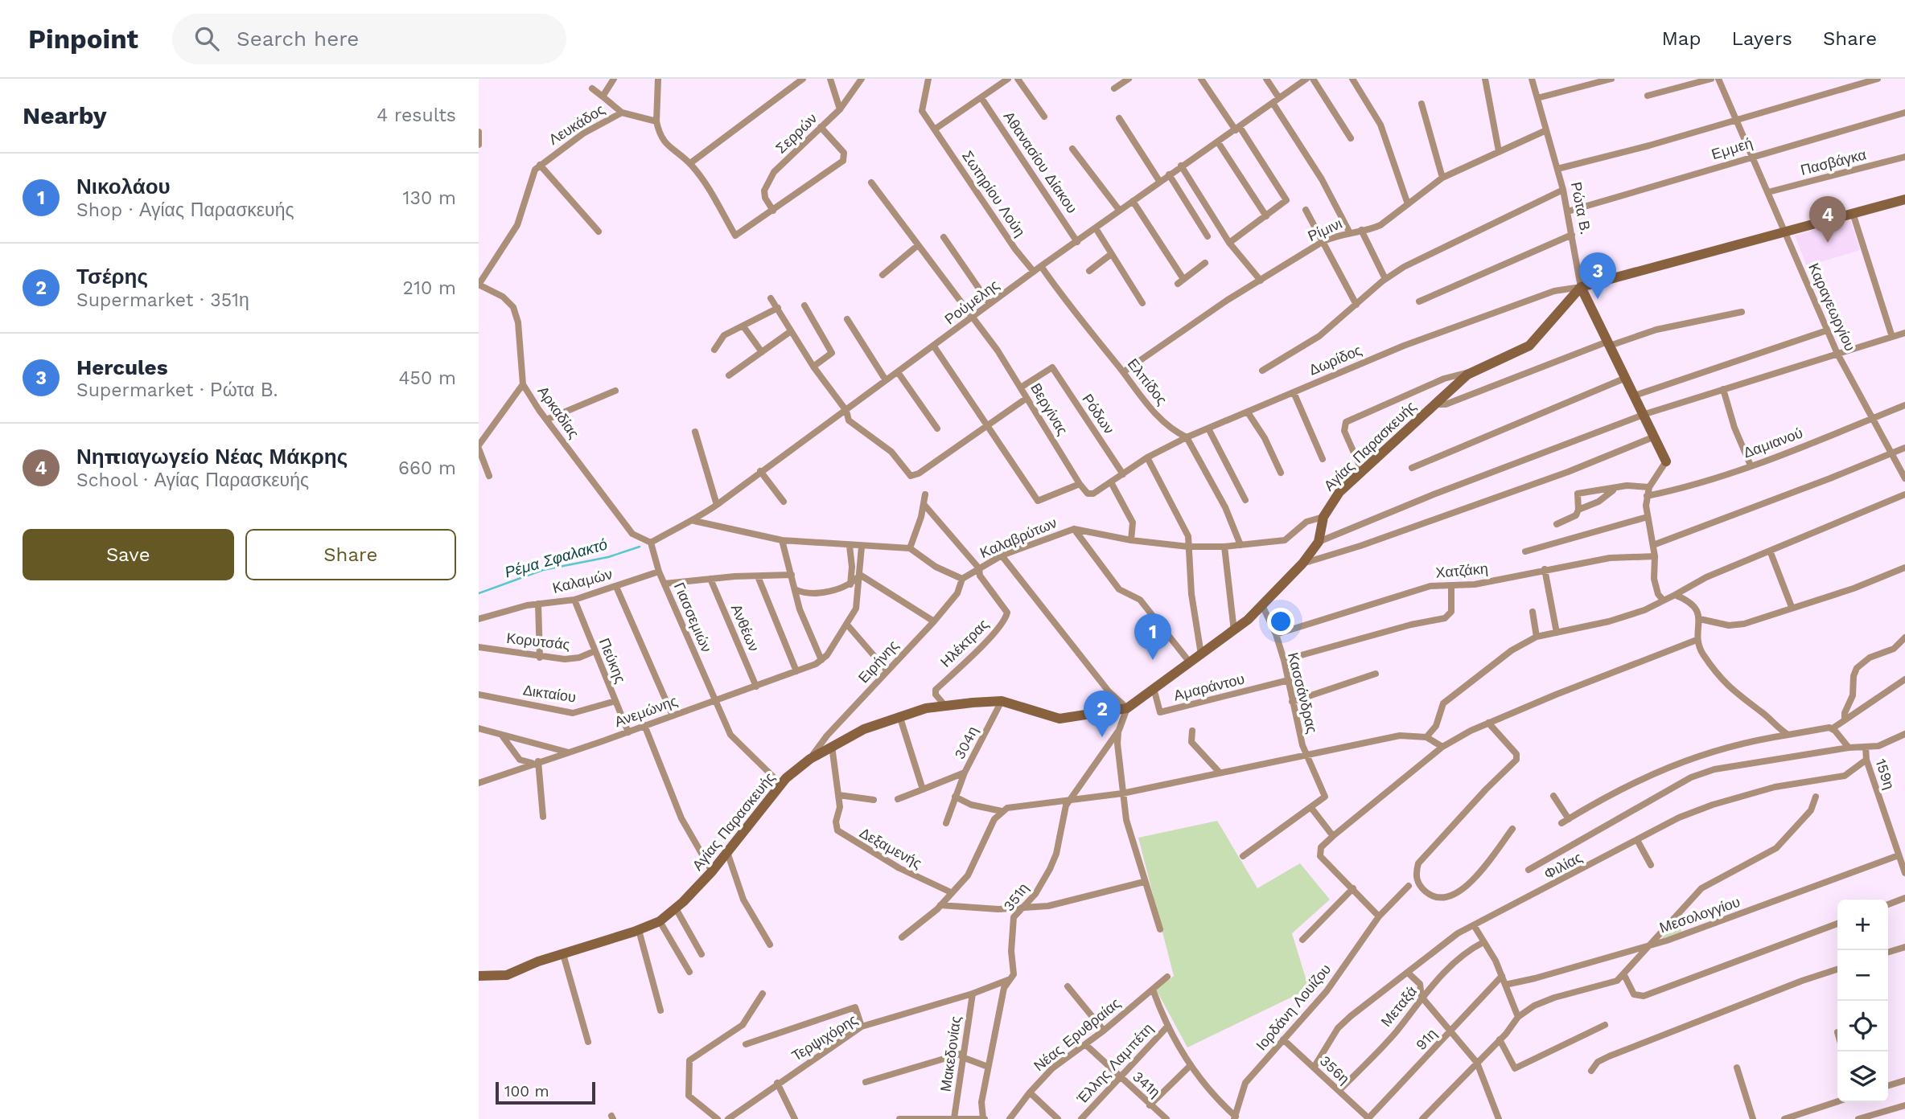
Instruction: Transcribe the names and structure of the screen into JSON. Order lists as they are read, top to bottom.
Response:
{
  "streets": {
    "street": [
      "Λευκάδος",
      "Σερρών",
      "Εμμεή",
      "Αθανασίου Δίακου",
      "Πασβάγκα",
      "Σωτηρίου Λούη",
      "Ρώτα Β.",
      "Ρίμινι",
      "Ρούμελης",
      "Καραγεωργίου",
      "Δωρίδος",
      "Ελπίδος",
      "Βεργίνας",
      "Αρκαδίας",
      "Ρόδων",
      "Δαμιανού",
      "Αγίας Παρασκευής",
      "Καλαβρύτων",
      "Χατζάκη",
      "Καλαμών",
      "Γιασσεμιών",
      "Ανθέων",
      "Κορυτσάς",
      "Ηλέκτρας",
      "Πεύκης",
      "Ειρήνης",
      "Αμαράντου",
      "Κασσάνδρας",
      "Δικταίου",
      "Ανεμώνης",
      "304η",
      "159η",
      "Δεξαμενής",
      "Φιλίας",
      "351η",
      "Μεσολογγίου",
      "Μεταξά",
      "Ιορδάνη Λουίζου",
      "Νέας Ερυθραίας",
      "Τερψιχόρης",
      "91η",
      "Μακεδονίας",
      "Έλλης Λαμπέτη",
      "356η",
      "341η"
    ]
  },
  "crossings": [
    ["Εμμεή", "Ρώτα Β."],
    ["Εμμεή", "Καραγεωργίου"],
    ["Αθανασίου Δίακου", "Ρούμελης"],
    ["Πασβάγκα", "Καραγεωργίου"],
    ["Σωτηρίου Λούη", "Ρούμελης"],
    ["Ρώτα Β.", "Ρίμινι"],
    ["Ρώτα Β.", "Δωρίδος"],
    ["Ρώτα Β.", "Αγίας Παρασκευής"],
    ["Ρίμινι", "Ελπίδος"],
    ["Ρούμελης", "Ελπίδος"],
    ["Ρούμελης", "Βεργίνας"],
    ["Ρούμελης", "Αρκαδίας"],
    ["Ρούμελης", "Γιασσεμιών"],
    ["Καραγεωργίου", "Δαμιανού"],
    ["Δωρίδος", "Ελπίδος"],
    ["Δωρίδος", "Ρόδων"],
    ["Δωρίδος", "Αγίας Παρασκευής"],
    ["Ελπίδος", "Καλαβρύτων"],
    ["Βεργίνας", "Ρόδων"],
    ["Αρκαδίας", "Γιασσεμιών"],
    ["Αγίας Παρασκευής", "Καλαβρύτων"],
    ["Αγίας Παρασκευής", "Γιασσεμιών"],
    ["Αγίας Παρασκευής", "Ηλέκτρας"],
    ["Αγίας Παρασκευής", "Ειρήνης"],
    ["Αγίας Παρασκευής", "Αμαράντου"],
    ["Αγίας Παρασκευής", "Κασσάνδρας"],
    ["Αγίας Παρασκευής", "304η"],
    ["Αγίας Παρασκευής", "Δεξαμενής"],
    ["Αγίας Παρασκευής", "351η"],
    ["Καλαβρύτων", "Ηλέκτρας"],
    ["Καλαβρύτων", "Ειρήνης"],
    ["Χατζάκη", "Κασσάνδρας"],
    ["Καλαμών", "Γιασσεμιών"],
    ["Καλαμών", "Πεύκης"],
    ["Γιασσεμιών", "Ανεμώνης"],
    ["Ανθέων", "Ανεμώνης"],
    ["Κορυτσάς", "Πεύκης"],
    ["Πεύκης", "Δικταίου"],
    ["Πεύκης", "Ανεμώνης"],
    ["Αμαράντου", "Κασσάνδρας"],
    ["159η", "Φιλίας"],
    ["159η", "Μεσολογγίου"],
    ["Φιλίας", "356η"],
    ["351η", "Τερψιχόρης"],
    ["Μεταξά", "356η"],
    ["Ιορδάνη Λουίζου", "356η"],
    ["Νέας Ερυθραίας", "341η"],
    ["Τερψιχόρης", "Μακεδονίας"],
    ["91η", "356η"],
    ["Έλλης Λαμπέτη", "341η"]
  ],
  "water": ["Ρέμα Σφαλακτό"],
  "scale_bar": "100 m",
  "page": {
    "header": "Pinpoint",
    "search": "Search here",
    "nav": ["Map", "Layers", "Share"],
    "heading": ["Nearby", "4 results"],
    "list": [
      {
        "mark": "1",
        "name": "Νικολάου",
        "note": "Shop · Αγίας Παρασκευής",
        "value": "130 m"
      },
      {
        "mark": "2",
        "name": "Τσέρης",
        "note": "Supermarket · 351η",
        "value": "210 m"
      },
      {
        "mark": "3",
        "name": "Hercules",
        "note": "Supermarket · Ρώτα Β.",
        "value": "450 m"
      },
      {
        "mark": "4",
        "name": "Νηπιαγωγείο Νέας Μάκρης",
        "note": "School · Αγίας Παρασκευής",
        "value": "660 m"
      }
    ],
    "pins": [
      "4",
      "3",
      "1",
      "2"
    ],
    "buttons": ["Save", "Share"],
    "map_buttons": ["+", "−"],
    "scale": "100 m"
  }
}
